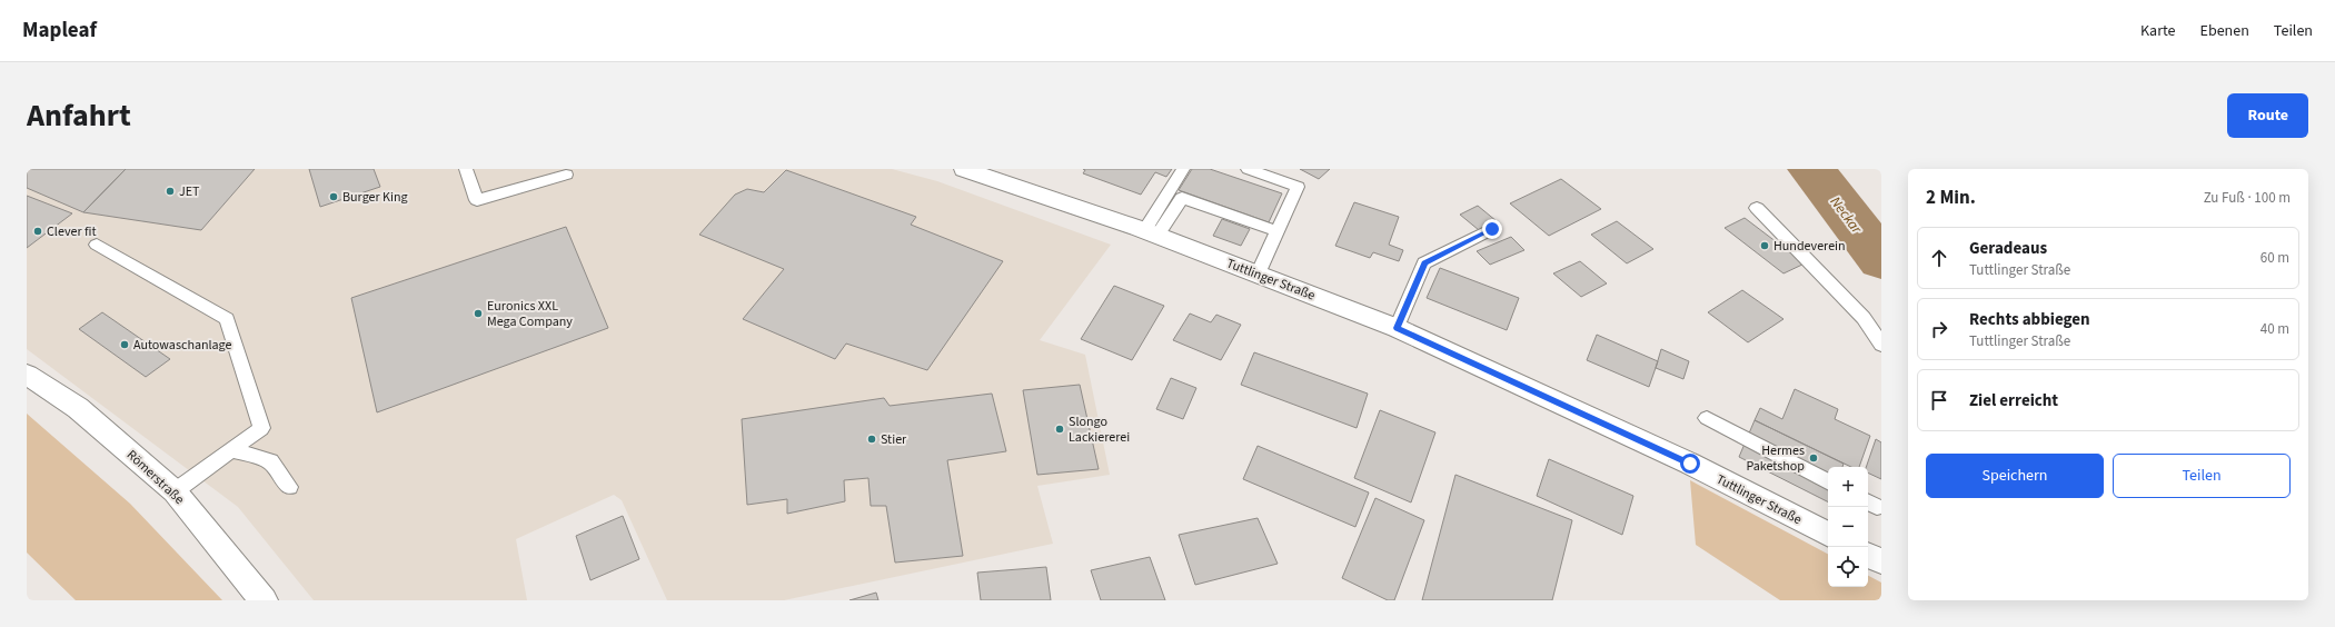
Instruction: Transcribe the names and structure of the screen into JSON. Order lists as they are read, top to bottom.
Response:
{
  "streets": {
    "street": ["Tuttlinger Straße", "Römerstraße"]
  },
  "water": ["Neckar"],
  "places": [
    "JET",
    "Burger King",
    "Clever fit",
    "Hundeverein",
    "Euronics XXL Mega Company",
    "Autowaschanlage",
    "Slongo Lackiererei",
    "Stier",
    "Hermes Paketshop"
  ],
  "page": {
    "header": "Mapleaf",
    "nav": ["Karte", "Ebenen", "Teilen"],
    "title": "Anfahrt",
    "buttons": [
      "Route",
      ["Speichern", "Teilen"]
    ],
    "heading": ["2 Min.", "Zu Fuß · 100 m"],
    "list": [
      ["Geradeaus", "Tuttlinger Straße", "60 m"],
      ["Rechts abbiegen", "Tuttlinger Straße", "40 m"],
      "Ziel erreicht"
    ],
    "map_buttons": ["+", "−"]
  }
}
